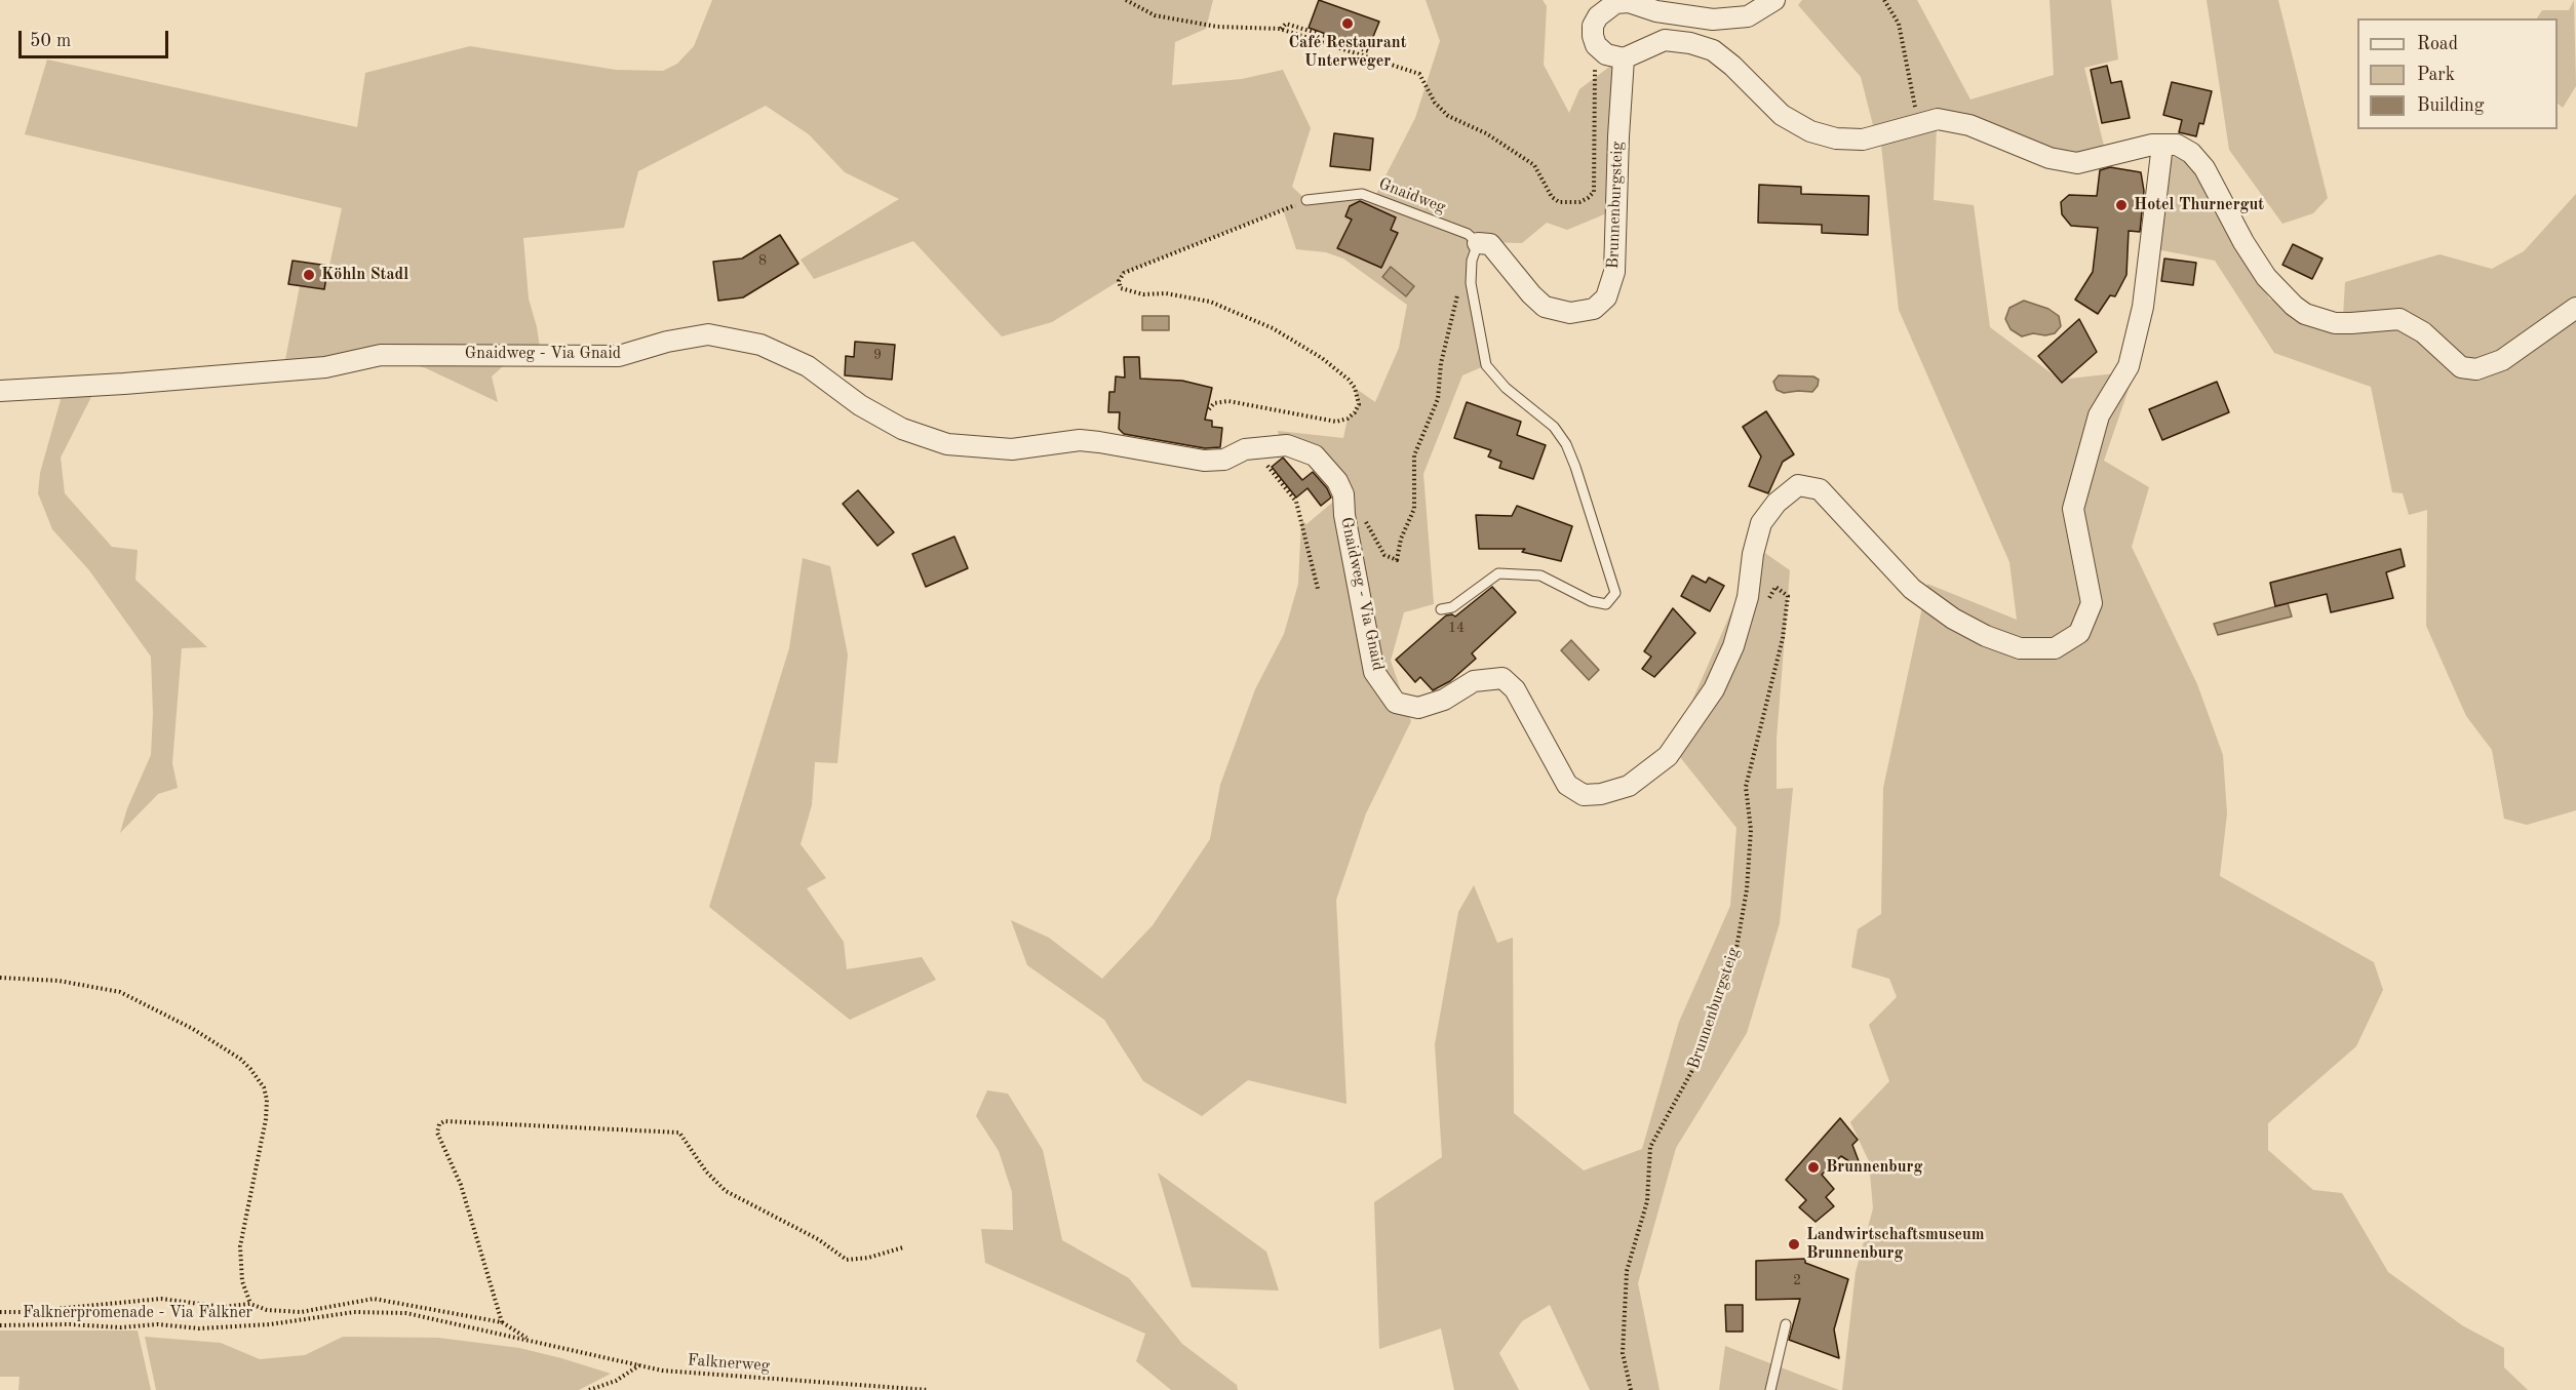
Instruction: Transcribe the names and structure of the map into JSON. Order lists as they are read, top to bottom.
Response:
{
  "streets": {
    "street": ["Brunnenburgsteig", "Gnaidweg - Via Gnaid"],
    "lane": ["Gnaidweg"],
    "path": ["Falknerpromenade - Via Falkner", "Falknerweg"]
  },
  "crossings": [
    ["Gnaidweg", "Brunnenburgsteig"],
    ["Falknerpromenade - Via Falkner", "Falknerweg"]
  ],
  "places": [
    "Café Restaurant Unterweger",
    "Hotel Thurnergut",
    "Köhln Stadl",
    "Brunnenburg",
    "Landwirtschaftsmuseum Brunnenburg"
  ],
  "house_numbers": [
    "8",
    "9",
    "14",
    "2"
  ],
  "legend": ["Road", "Park", "Building"],
  "scale_bar": "50 m"
}
